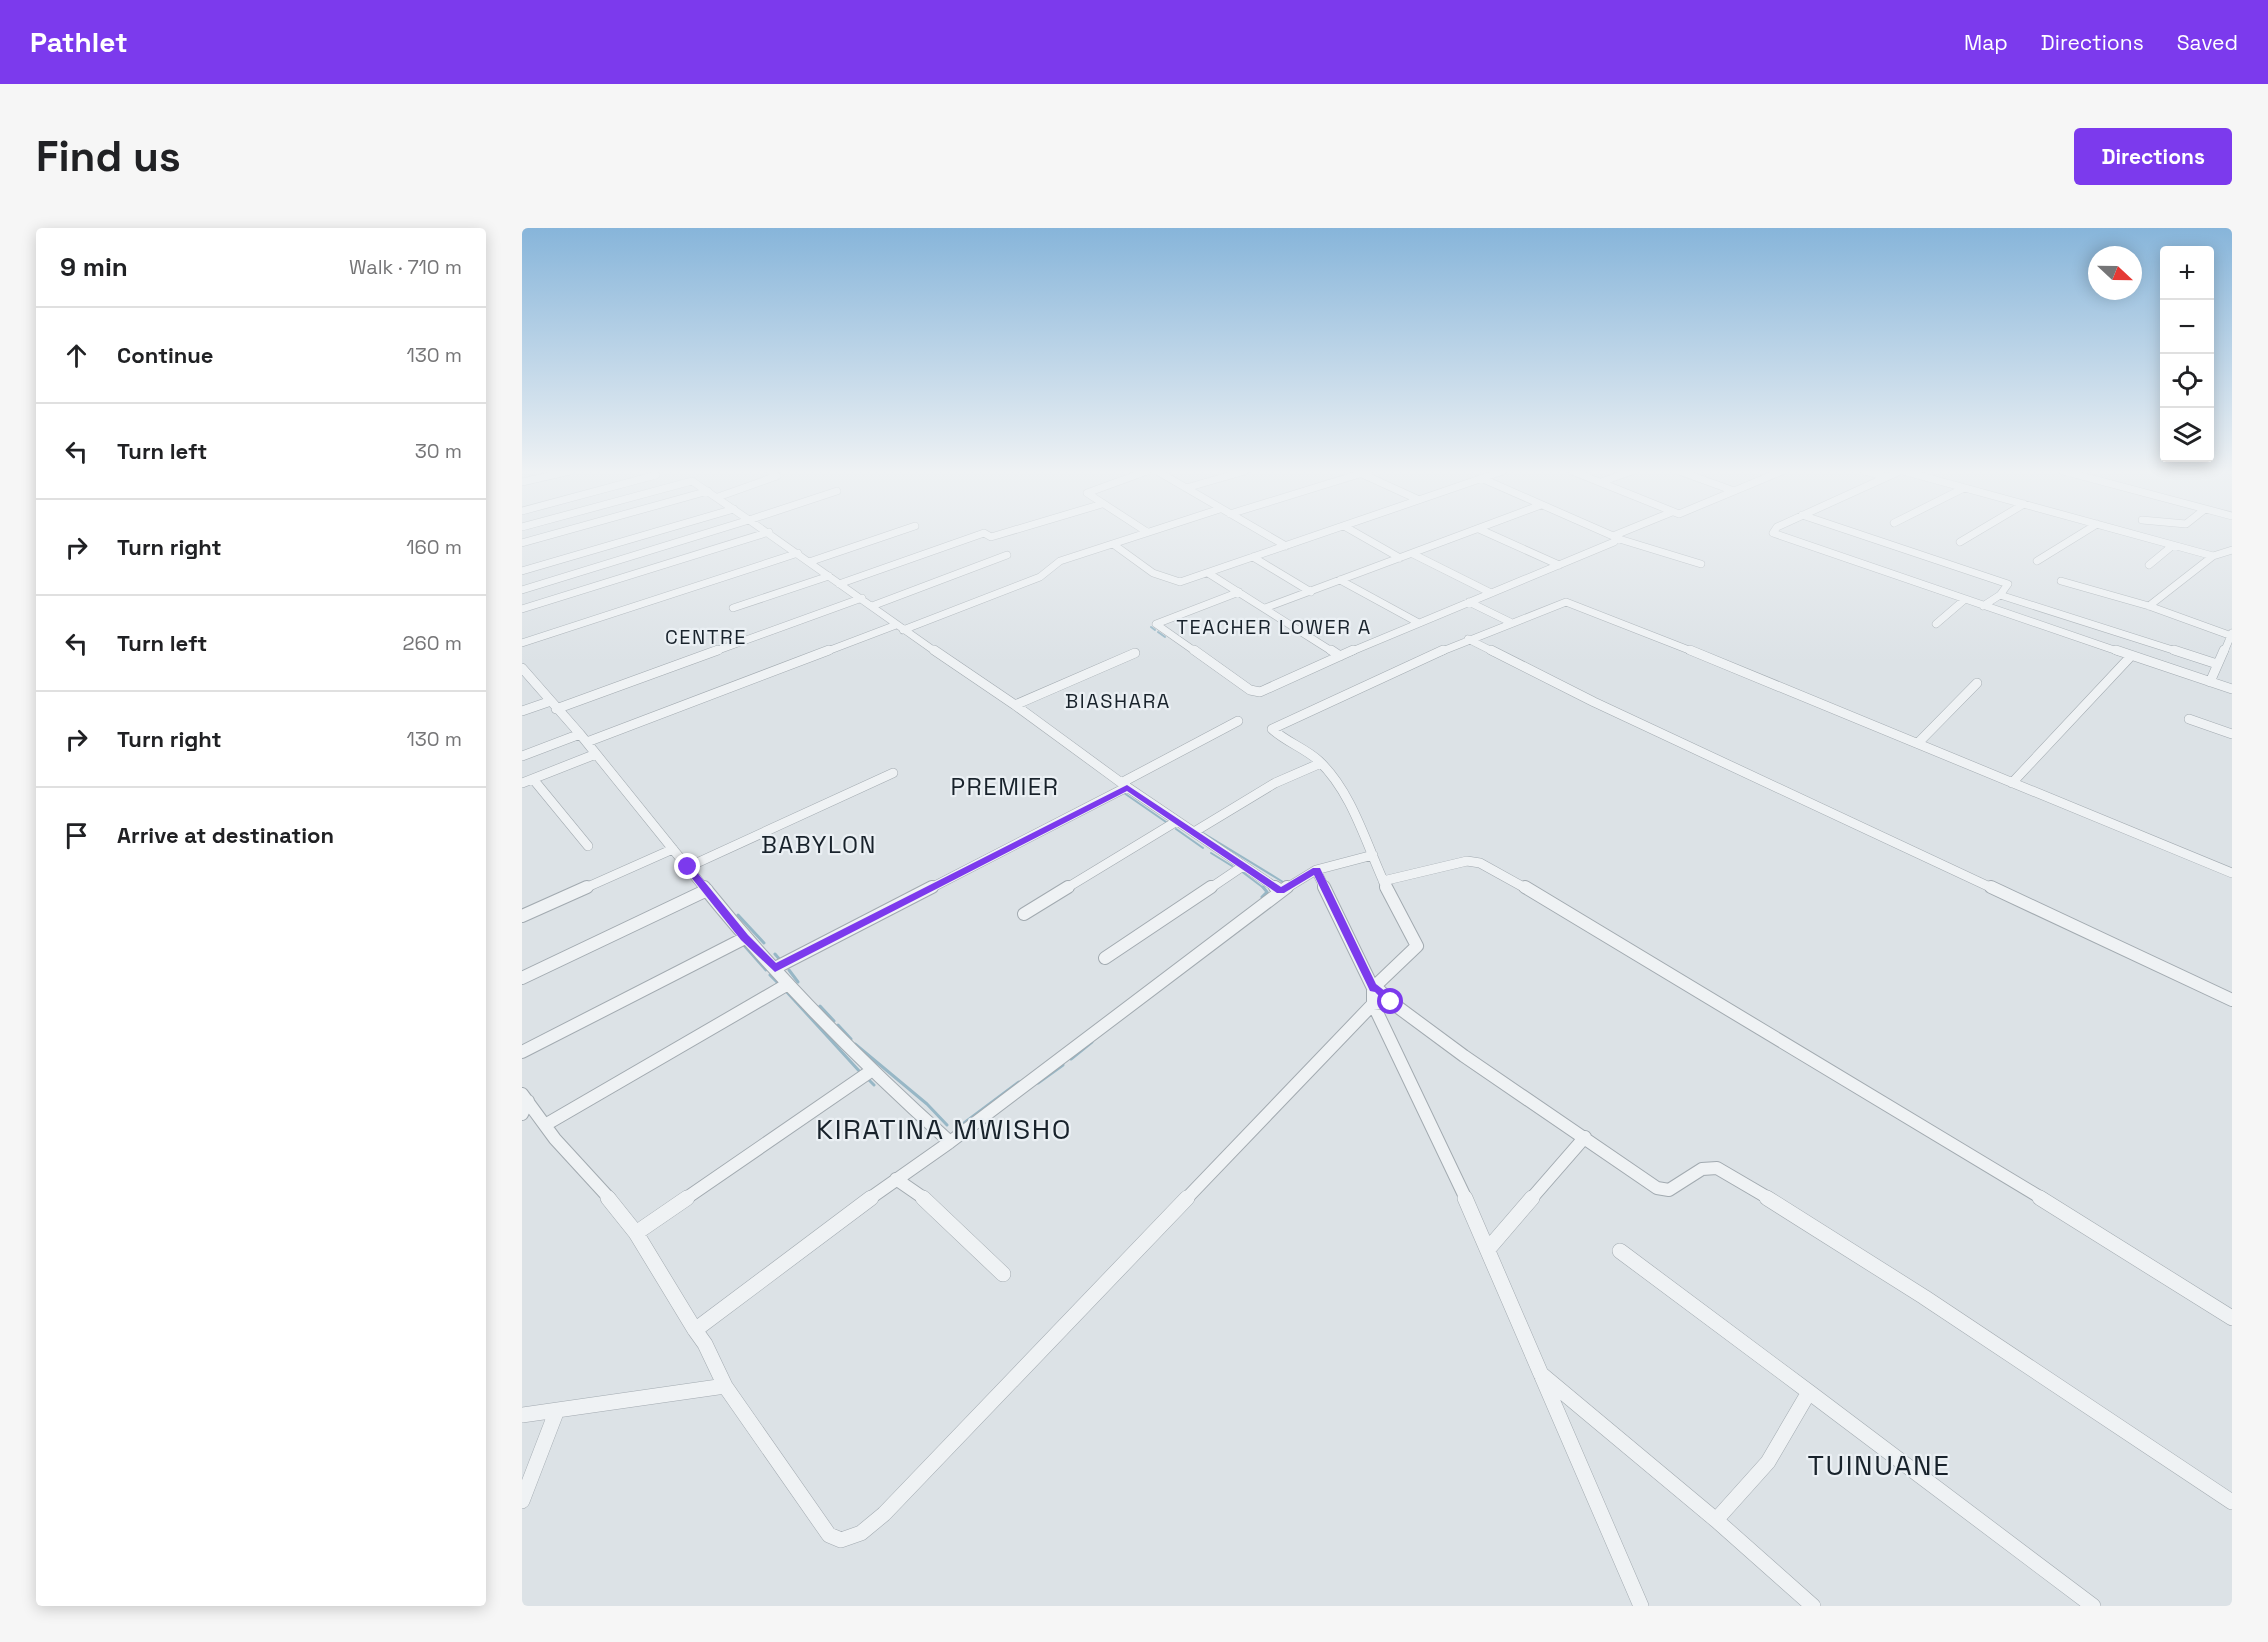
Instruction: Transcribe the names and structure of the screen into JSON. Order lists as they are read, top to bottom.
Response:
{
  "districts": [
    "TEACHER LOWER A",
    "CENTRE",
    "BIASHARA",
    "PREMIER",
    "BABYLON",
    "KIRATINA MWISHO",
    "TUINUANE"
  ],
  "north": "right",
  "page": {
    "header": "Pathlet",
    "nav": ["Map", "Directions", "Saved"],
    "buttons": "Directions",
    "title": "Find us",
    "heading": ["9 min", "Walk · 710 m"],
    "map_buttons": ["+", "−"],
    "list": [
      ["Continue", "130 m"],
      ["Turn left", "30 m"],
      ["Turn right", "160 m"],
      ["Turn left", "260 m"],
      ["Turn right", "130 m"],
      "Arrive at destination"
    ]
  }
}
